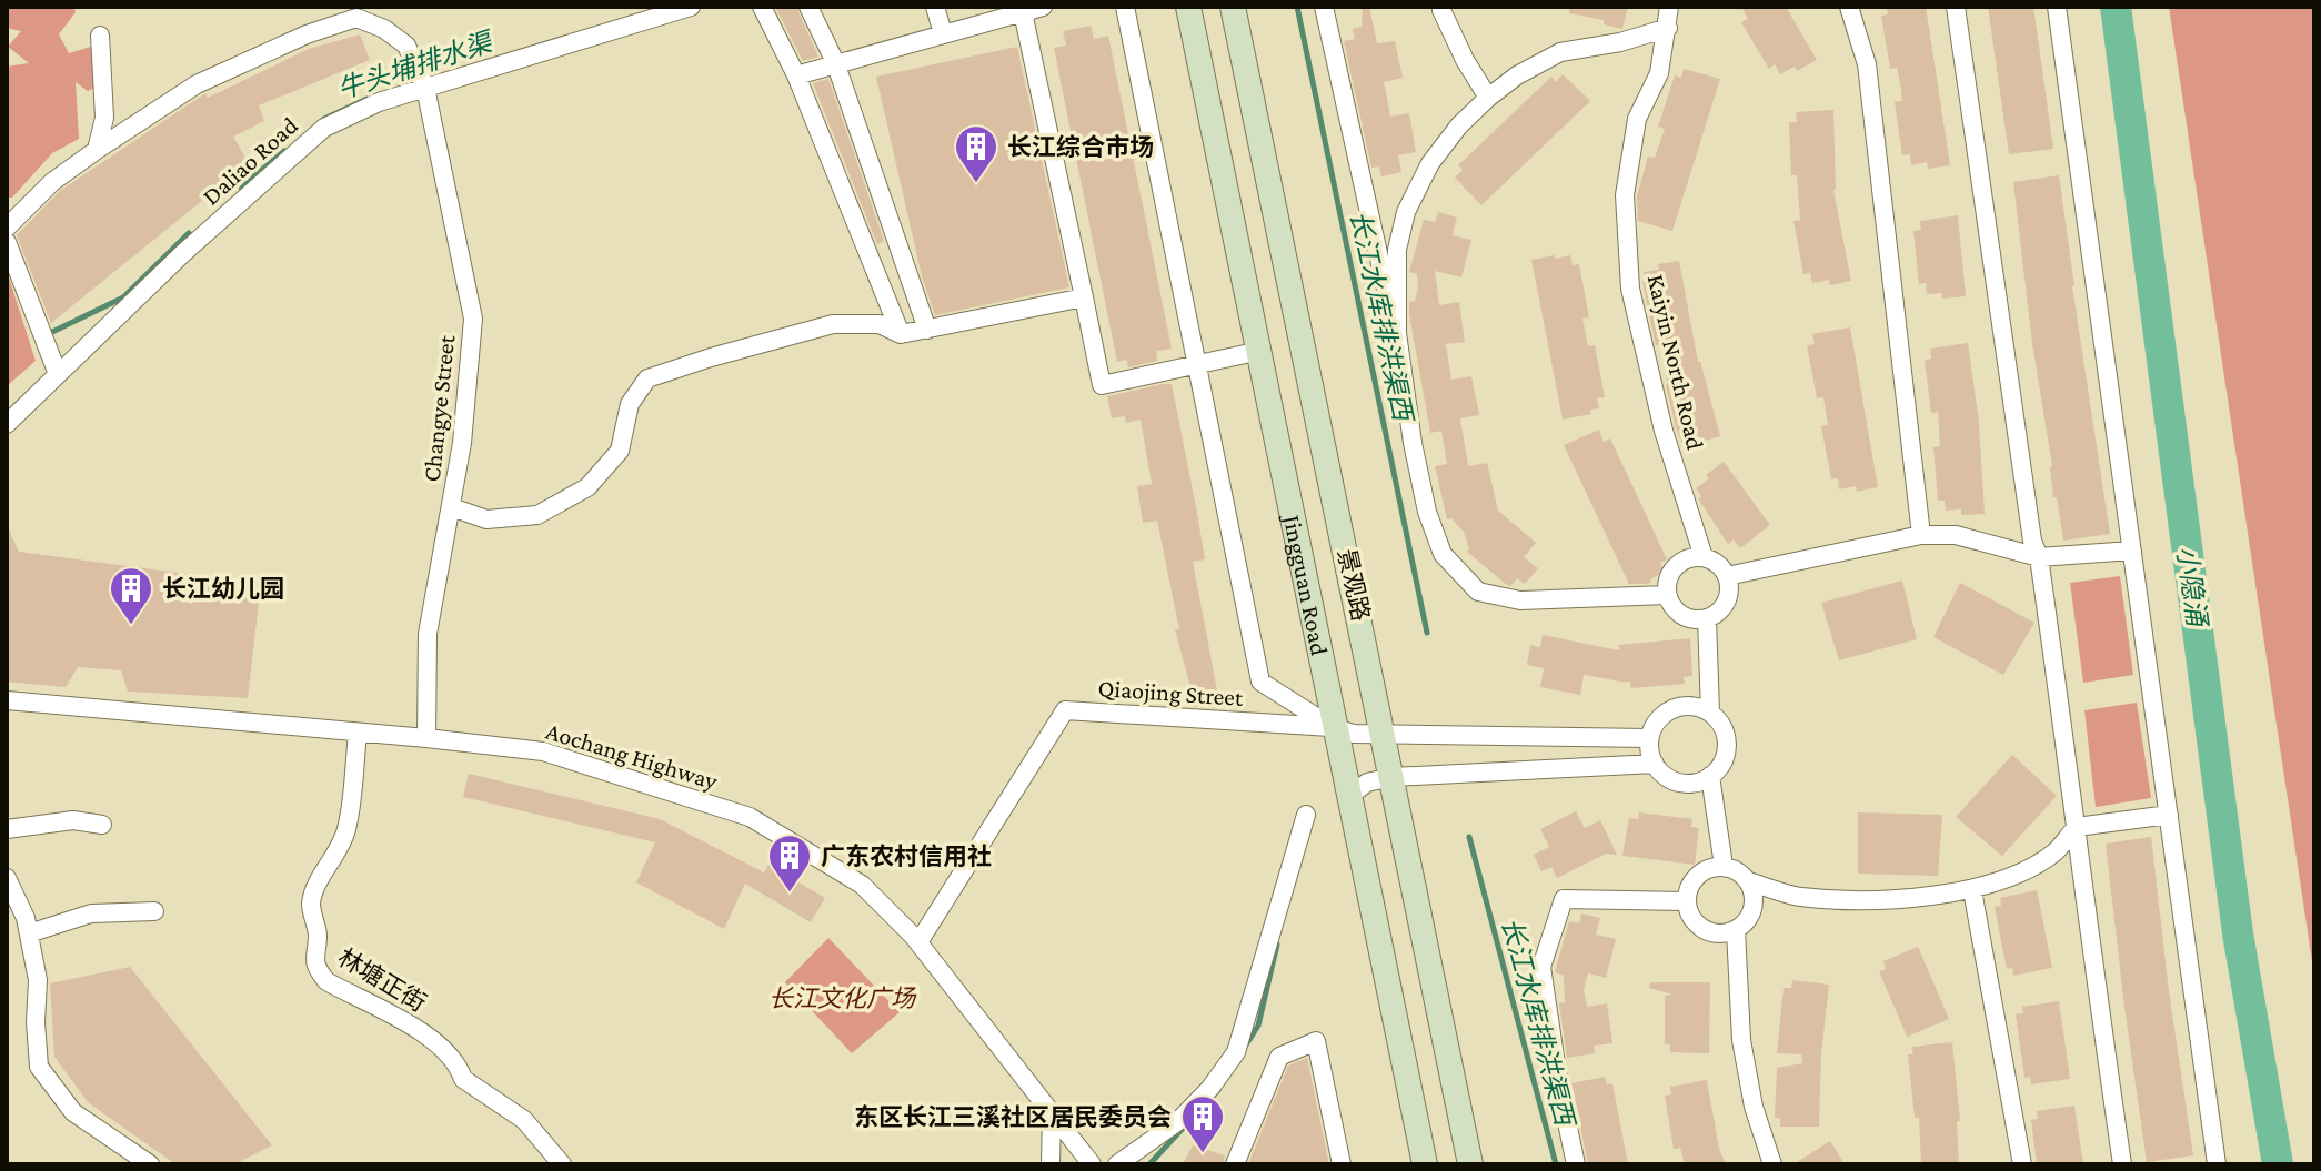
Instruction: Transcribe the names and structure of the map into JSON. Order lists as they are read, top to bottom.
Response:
{
  "streets": {
    "main road": ["Jingguan Road", "景观路"],
    "street": [
      "Daliao Road",
      "Kaiyin North Road",
      "Changye Street",
      "Qiaojing Street",
      "Aochang Highway",
      "林塘正街"
    ]
  },
  "crossings": [
    ["Daliao Road", "Changye Street"],
    ["Changye Street", "Aochang Highway"],
    ["Jingguan Road", "Qiaojing Street"],
    ["Qiaojing Street", "Aochang Highway"],
    ["Aochang Highway", "林塘正街"]
  ],
  "water": ["牛头埔排水渠", "长江水库排洪渠西", "小隐涌"],
  "parks": ["长江文化广场"],
  "places": {
    "building": [
      "长江综合市场",
      "长江幼儿园",
      "广东农村信用社",
      "东区长江三溪社区居民委员会"
    ]
  }
}
